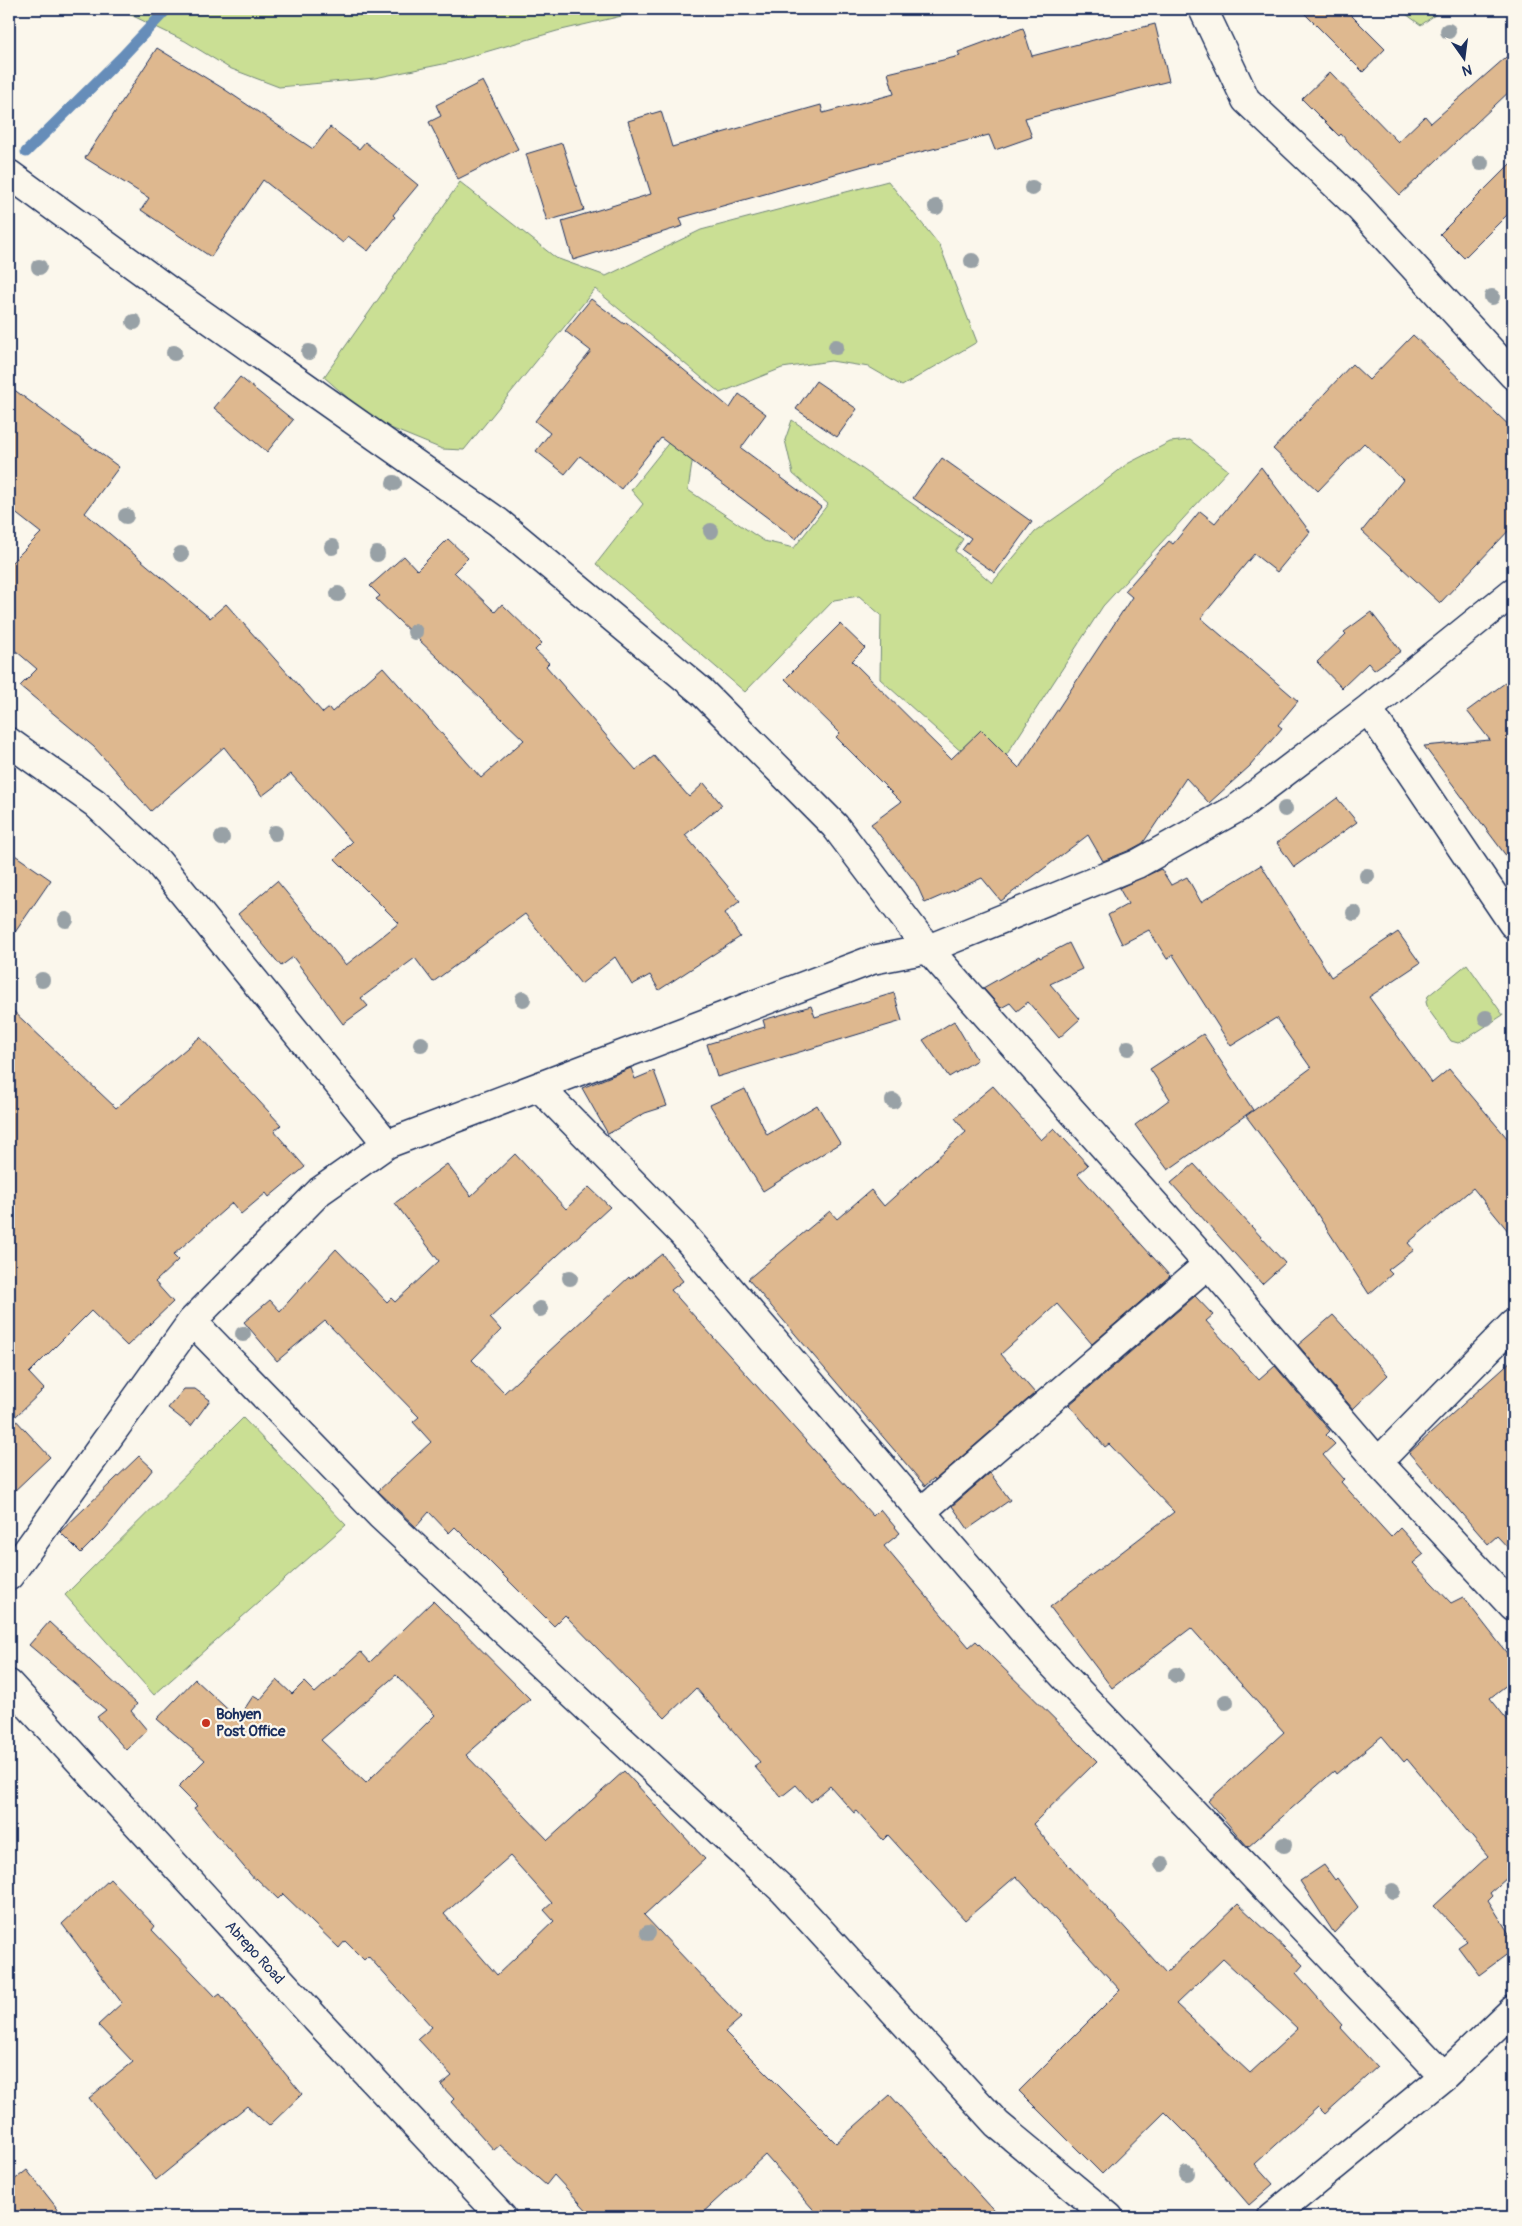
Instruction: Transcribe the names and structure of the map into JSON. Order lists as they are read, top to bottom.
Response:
{
  "streets": {
    "street": ["Abrepo Road"]
  },
  "places": ["Bohyen Post Office"],
  "north": "bottom"
}
